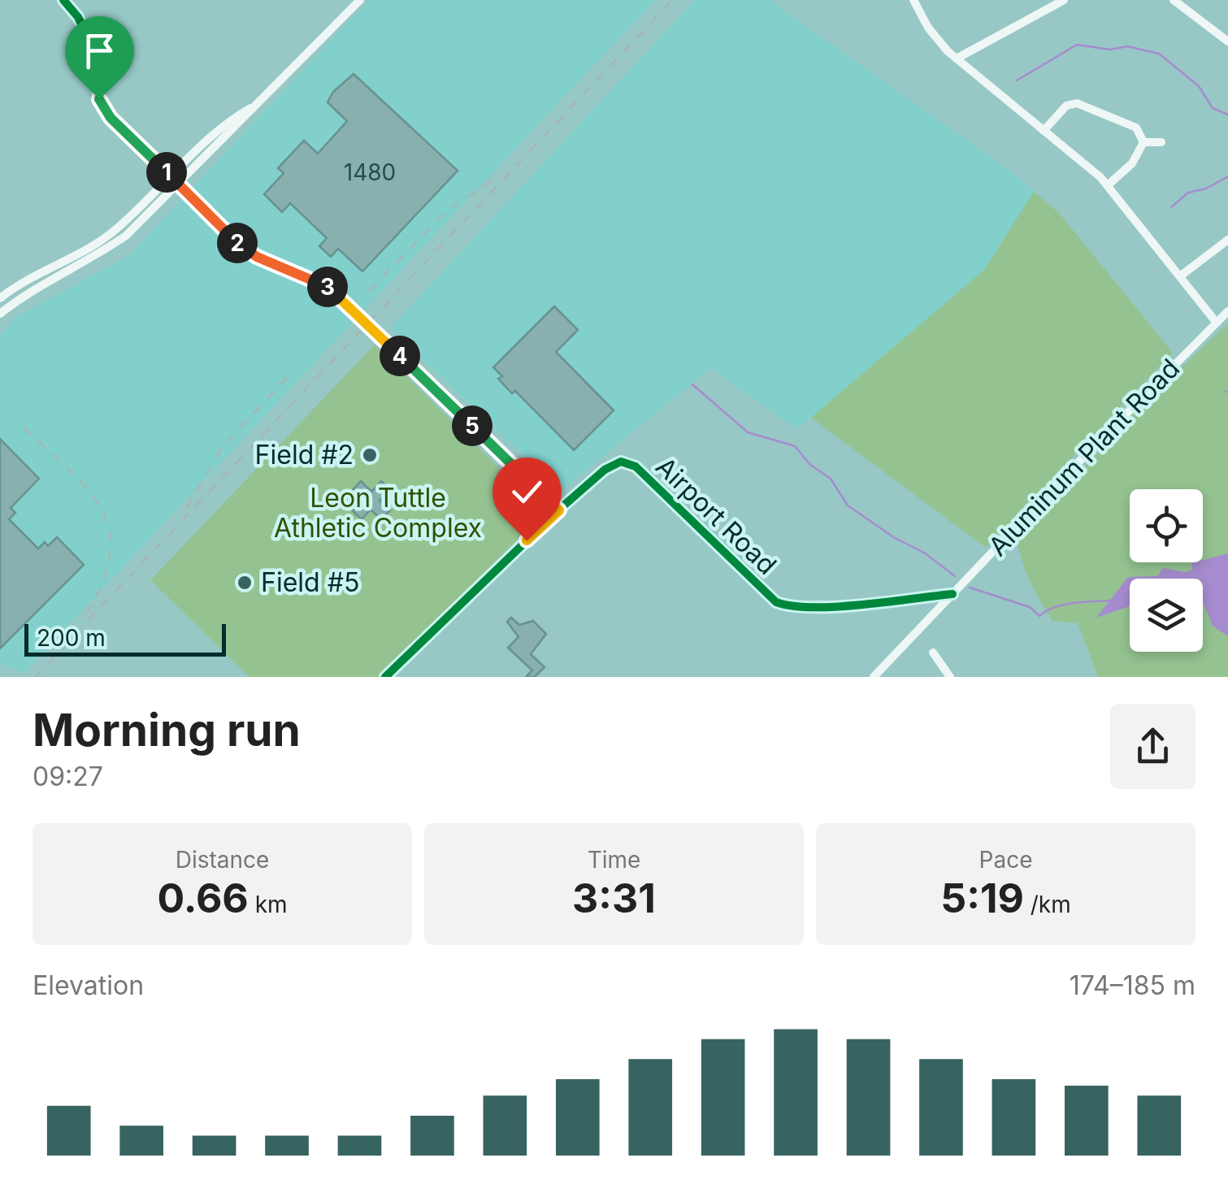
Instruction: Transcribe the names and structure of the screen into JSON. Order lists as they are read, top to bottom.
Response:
{
  "streets": {
    "street": ["Aluminum Plant Road", "Airport Road"]
  },
  "crossings": [
    ["Aluminum Plant Road", "Airport Road"]
  ],
  "parks": ["Leon Tuttle Athletic Complex"],
  "places": ["Field #2", "Field #5"],
  "house_numbers": ["1480"],
  "scale_bar": "200 m",
  "page": {
    "pins": [
      "1",
      "2",
      "3",
      "4",
      "5"
    ],
    "scale": "200 m",
    "heading": ["Morning run", "09:27"],
    "stats": [
      ["Distance", "0.66 km"],
      ["Time", "3:31"],
      ["Pace", "5:19 /km"]
    ],
    "chart": ["Elevation", "174–185 m"]
  }
}
